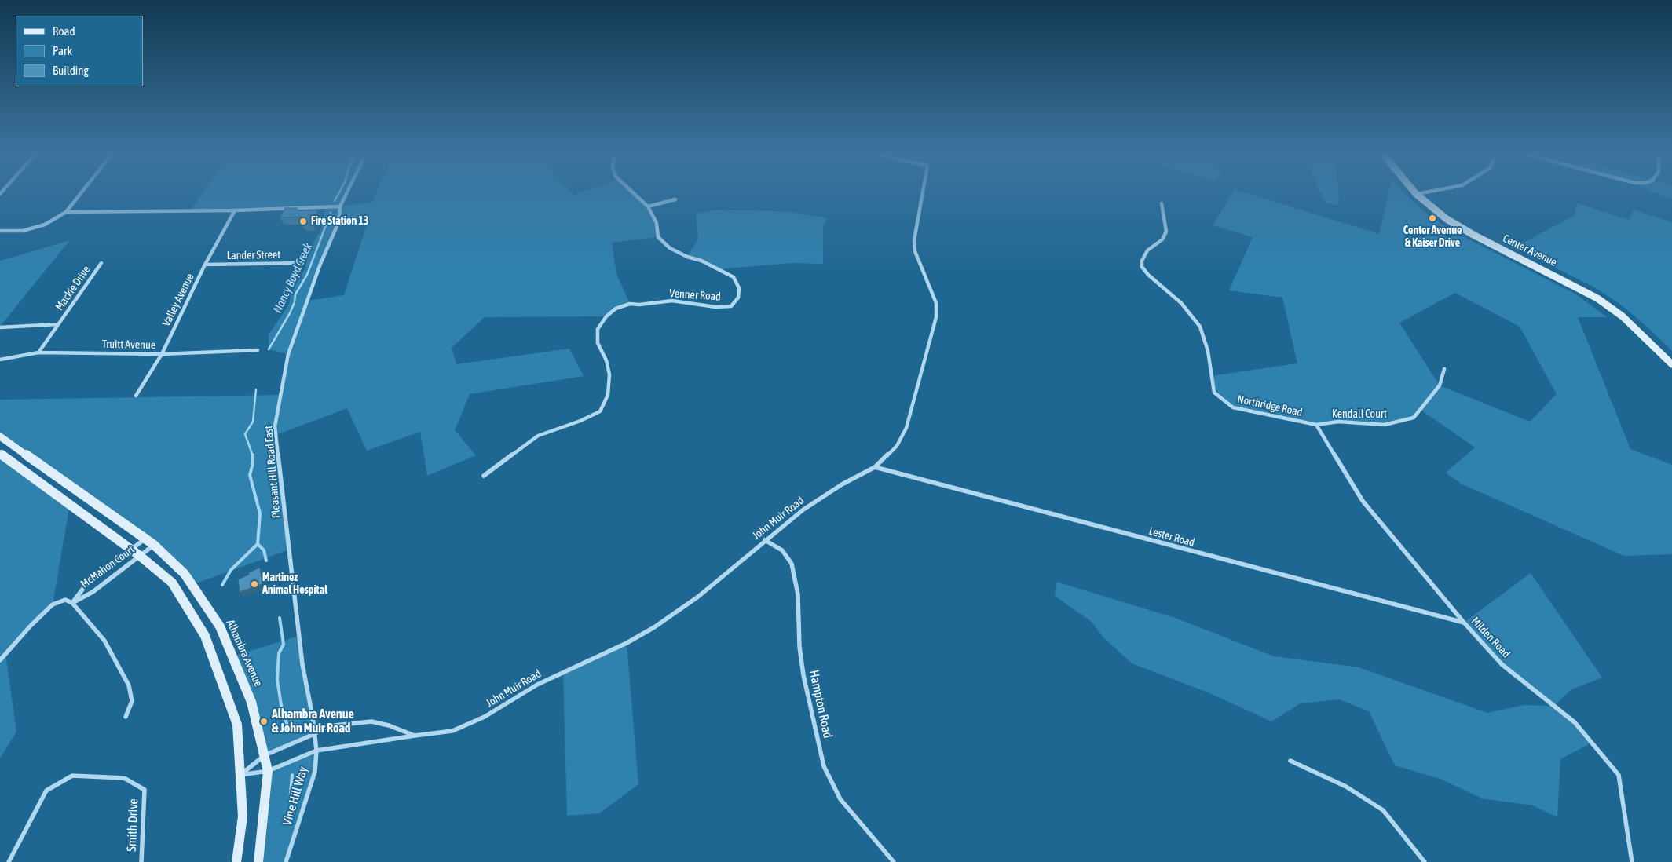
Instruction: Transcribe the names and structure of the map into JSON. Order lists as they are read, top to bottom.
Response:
{
  "streets": {
    "main road": ["Center Avenue", "Alhambra Avenue"],
    "street": [
      "Lander Street",
      "Mackie Drive",
      "Venner Road",
      "Valley Avenue",
      "Truitt Avenue",
      "Northridge Road",
      "Kendall Court",
      "Pleasant Hill Road East",
      "John Muir Road",
      "Lester Road",
      "McMahon Court",
      "Milden Road",
      "Hampton Road",
      "Vine Hill Way",
      "Smith Drive"
    ]
  },
  "crossings": [
    ["Lander Street", "Valley Avenue"],
    ["Mackie Drive", "Truitt Avenue"],
    ["Valley Avenue", "Truitt Avenue"],
    ["Northridge Road", "Kendall Court"],
    ["Northridge Road", "Milden Road"],
    ["Kendall Court", "Milden Road"],
    ["Pleasant Hill Road East", "John Muir Road"],
    ["Pleasant Hill Road East", "Vine Hill Way"],
    ["John Muir Road", "Lester Road"],
    ["John Muir Road", "Alhambra Avenue"],
    ["John Muir Road", "Hampton Road"],
    ["John Muir Road", "Vine Hill Way"],
    ["Lester Road", "Milden Road"],
    ["McMahon Court", "Alhambra Avenue"]
  ],
  "water": ["Nancy Boyd Creek"],
  "places": [
    "Center Avenue & Kaiser Drive",
    "Fire Station 13",
    "Martinez Animal Hospital",
    "Alhambra Avenue & John Muir Road"
  ],
  "legend": ["Road", "Park", "Building"]
}
